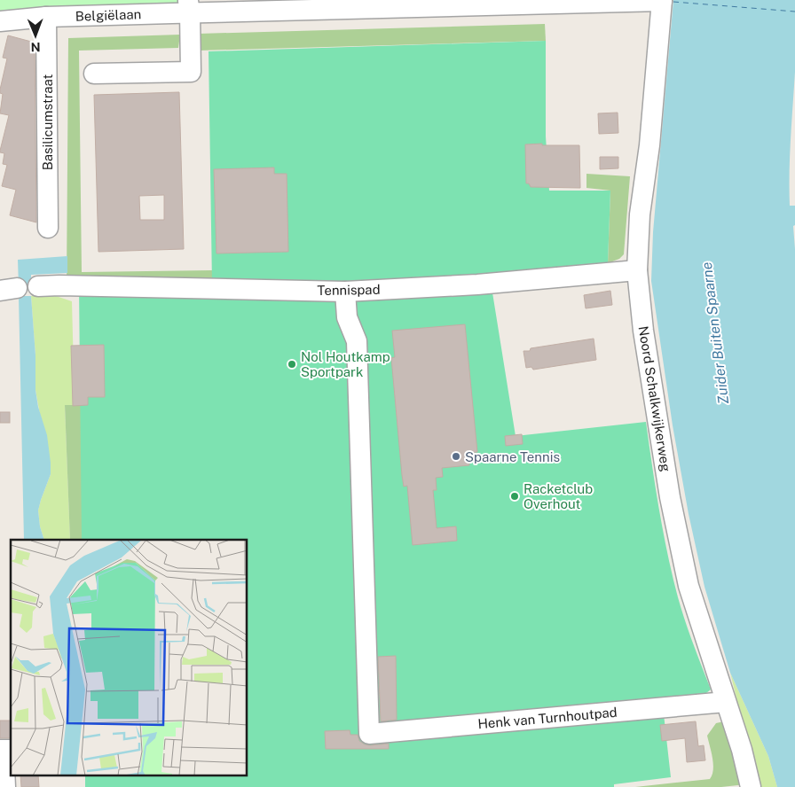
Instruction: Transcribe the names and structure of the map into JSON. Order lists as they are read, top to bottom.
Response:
{
  "streets": {
    "street": [
      "Belgiëlaan",
      "Basilicumstraat",
      "Tennispad",
      "Noord Schalkwijkerweg",
      "Henk van Turnhoutpad"
    ]
  },
  "crossings": [
    ["Belgiëlaan", "Basilicumstraat"],
    ["Belgiëlaan", "Noord Schalkwijkerweg"],
    ["Tennispad", "Noord Schalkwijkerweg"],
    ["Tennispad", "Henk van Turnhoutpad"],
    ["Noord Schalkwijkerweg", "Henk van Turnhoutpad"]
  ],
  "water": ["Zuider Buiten Spaarne"],
  "places": ["Nol Houtkamp Sportpark", "Spaarne Tennis", "Racketclub Overhout"],
  "north": "bottom"
}
